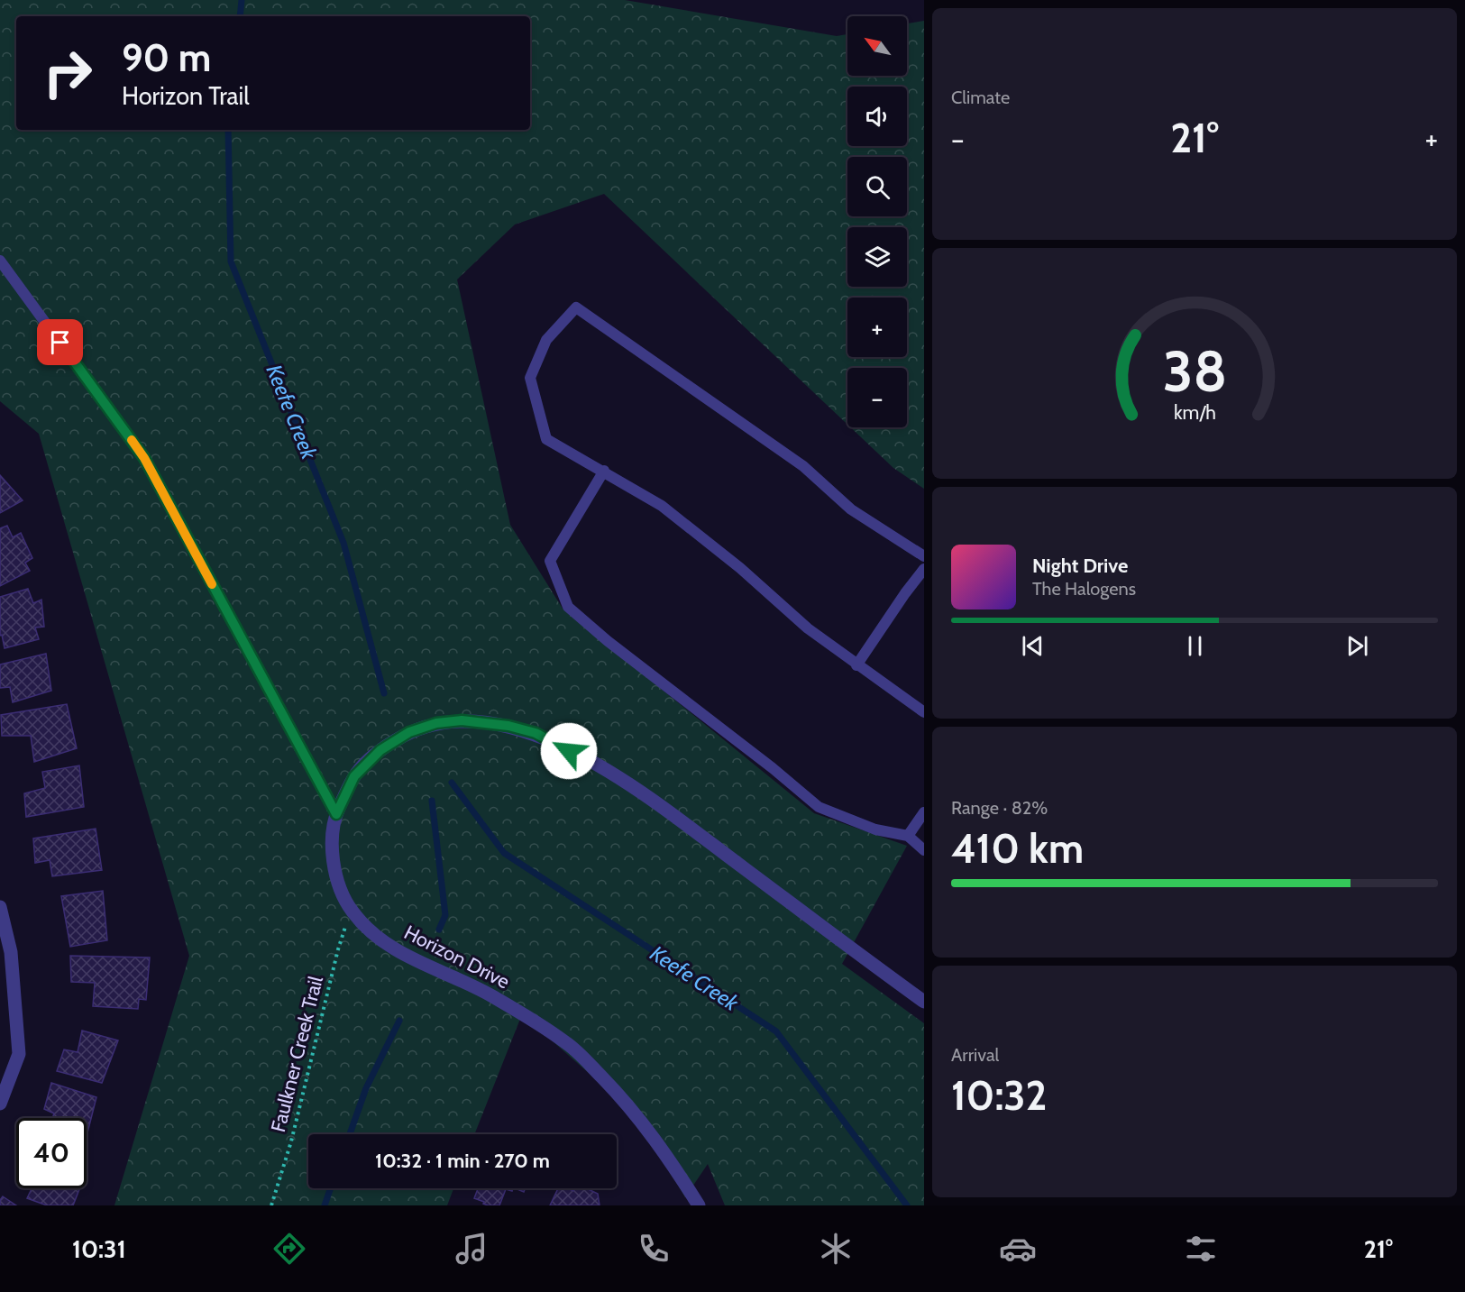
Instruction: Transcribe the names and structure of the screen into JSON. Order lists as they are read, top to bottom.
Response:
{
  "streets": {
    "street": ["Horizon Drive"],
    "path": ["Faulkner Creek Trail"]
  },
  "crossings": [
    ["Horizon Drive", "Faulkner Creek Trail"]
  ],
  "water": ["Keefe Creek"],
  "north": "top left",
  "page": {
    "tile": [
      "Climate",
      ["Range · 82%", "410 km"],
      ["Arrival", "10:32"]
    ],
    "map_buttons": ["+", "−"],
    "turn": ["90 m", "Horizon Trail"],
    "heat": ["−", "21°", "+"],
    "song": ["Night Drive", "The Halogens"],
    "limit": "40",
    "trip": "10:32 · 1 min · 270 m",
    "tabs": ["10:31", "21°"],
    "gauge": ["38", "km/h"]
  }
}
